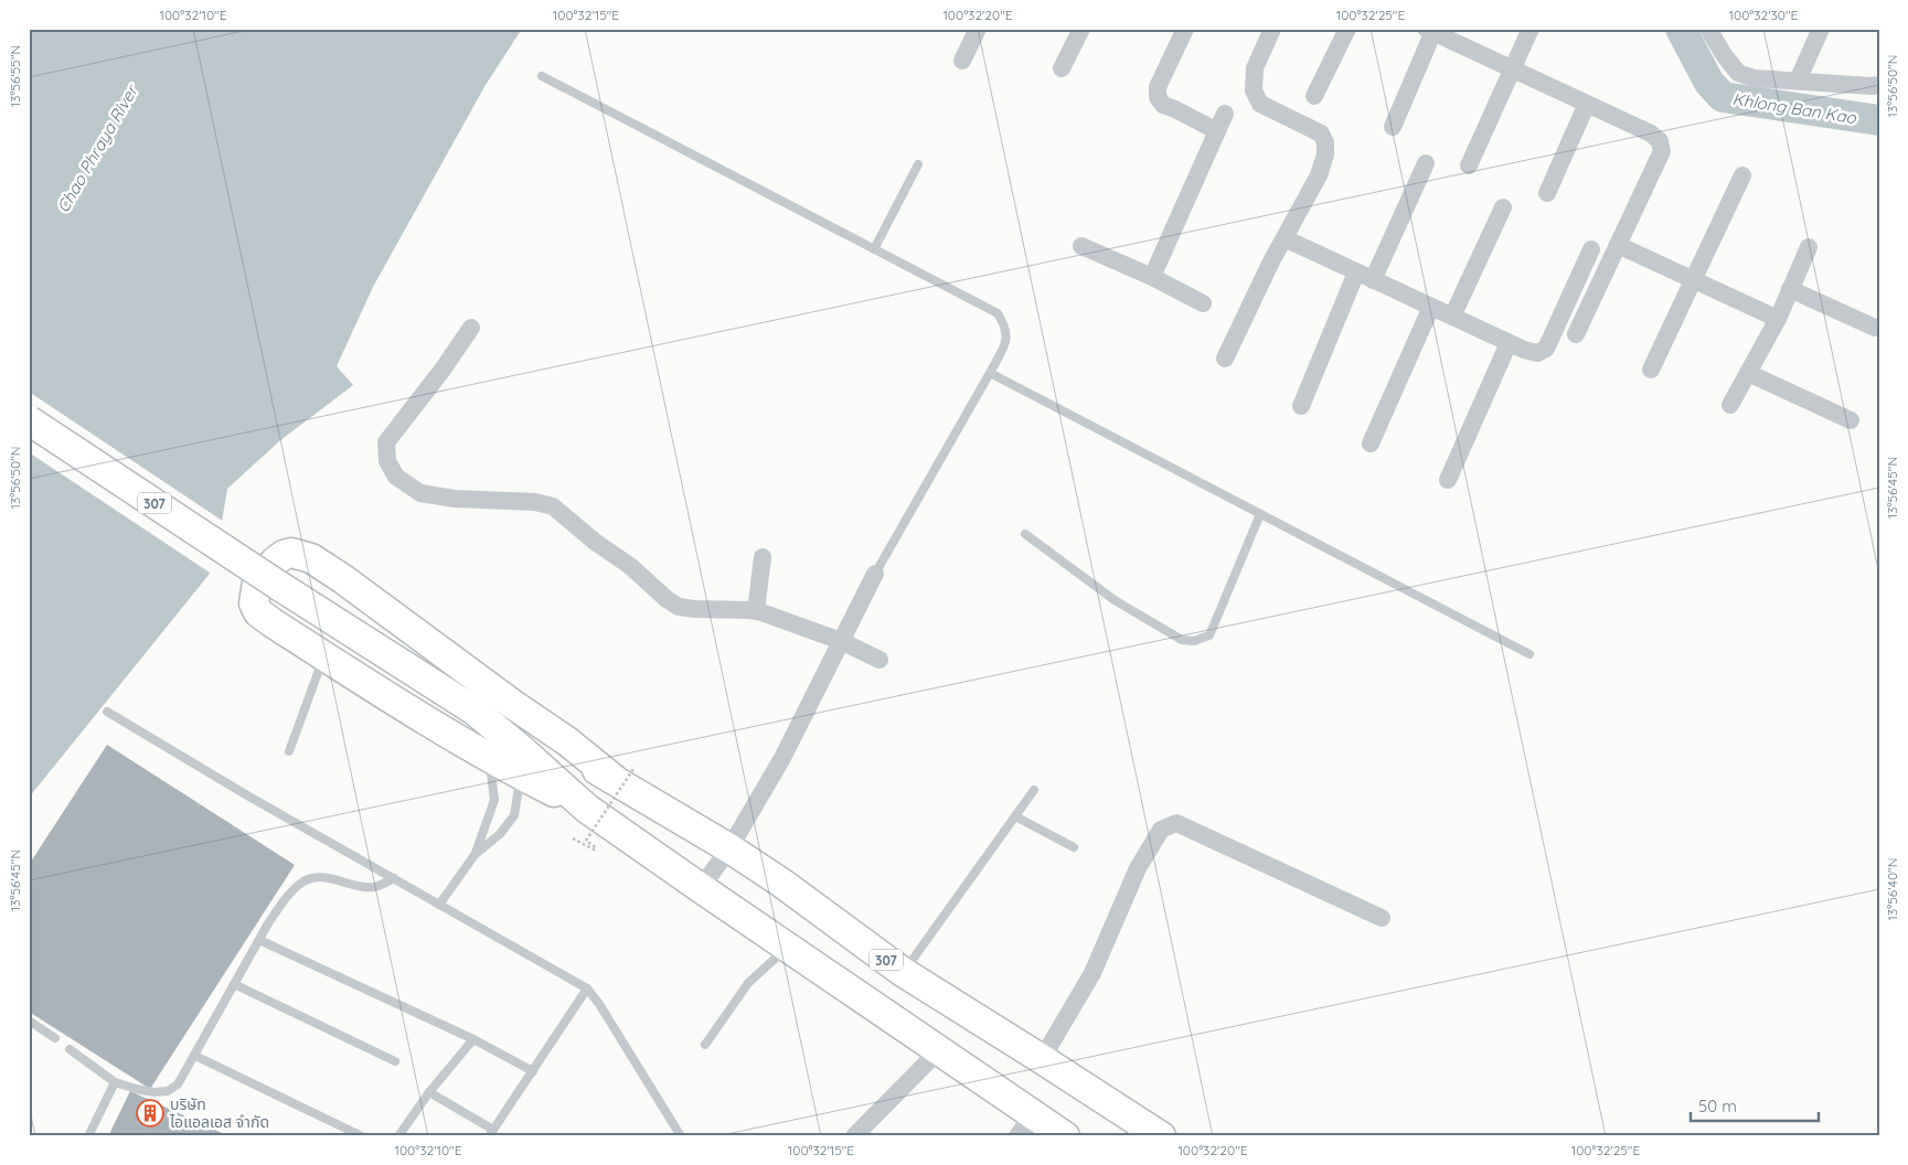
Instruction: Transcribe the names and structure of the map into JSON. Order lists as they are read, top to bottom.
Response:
{
  "streets": {
    "main road": ["307"]
  },
  "water": ["Khlong Ban Kao", "Chao Phraya River"],
  "places": {
    "building": ["บริษัท ไอแอลเอส จำกัด"]
  },
  "scale_bar": "50 m",
  "coordinates": [
    "100°32'10\"E",
    "100°32'15\"E",
    "100°32'20\"E",
    "100°32'25\"E",
    "100°32'30\"E",
    "13°56'55\"N",
    "13°56'50\"N",
    "13°56'45\"N",
    "13°56'40\"N"
  ]
}
